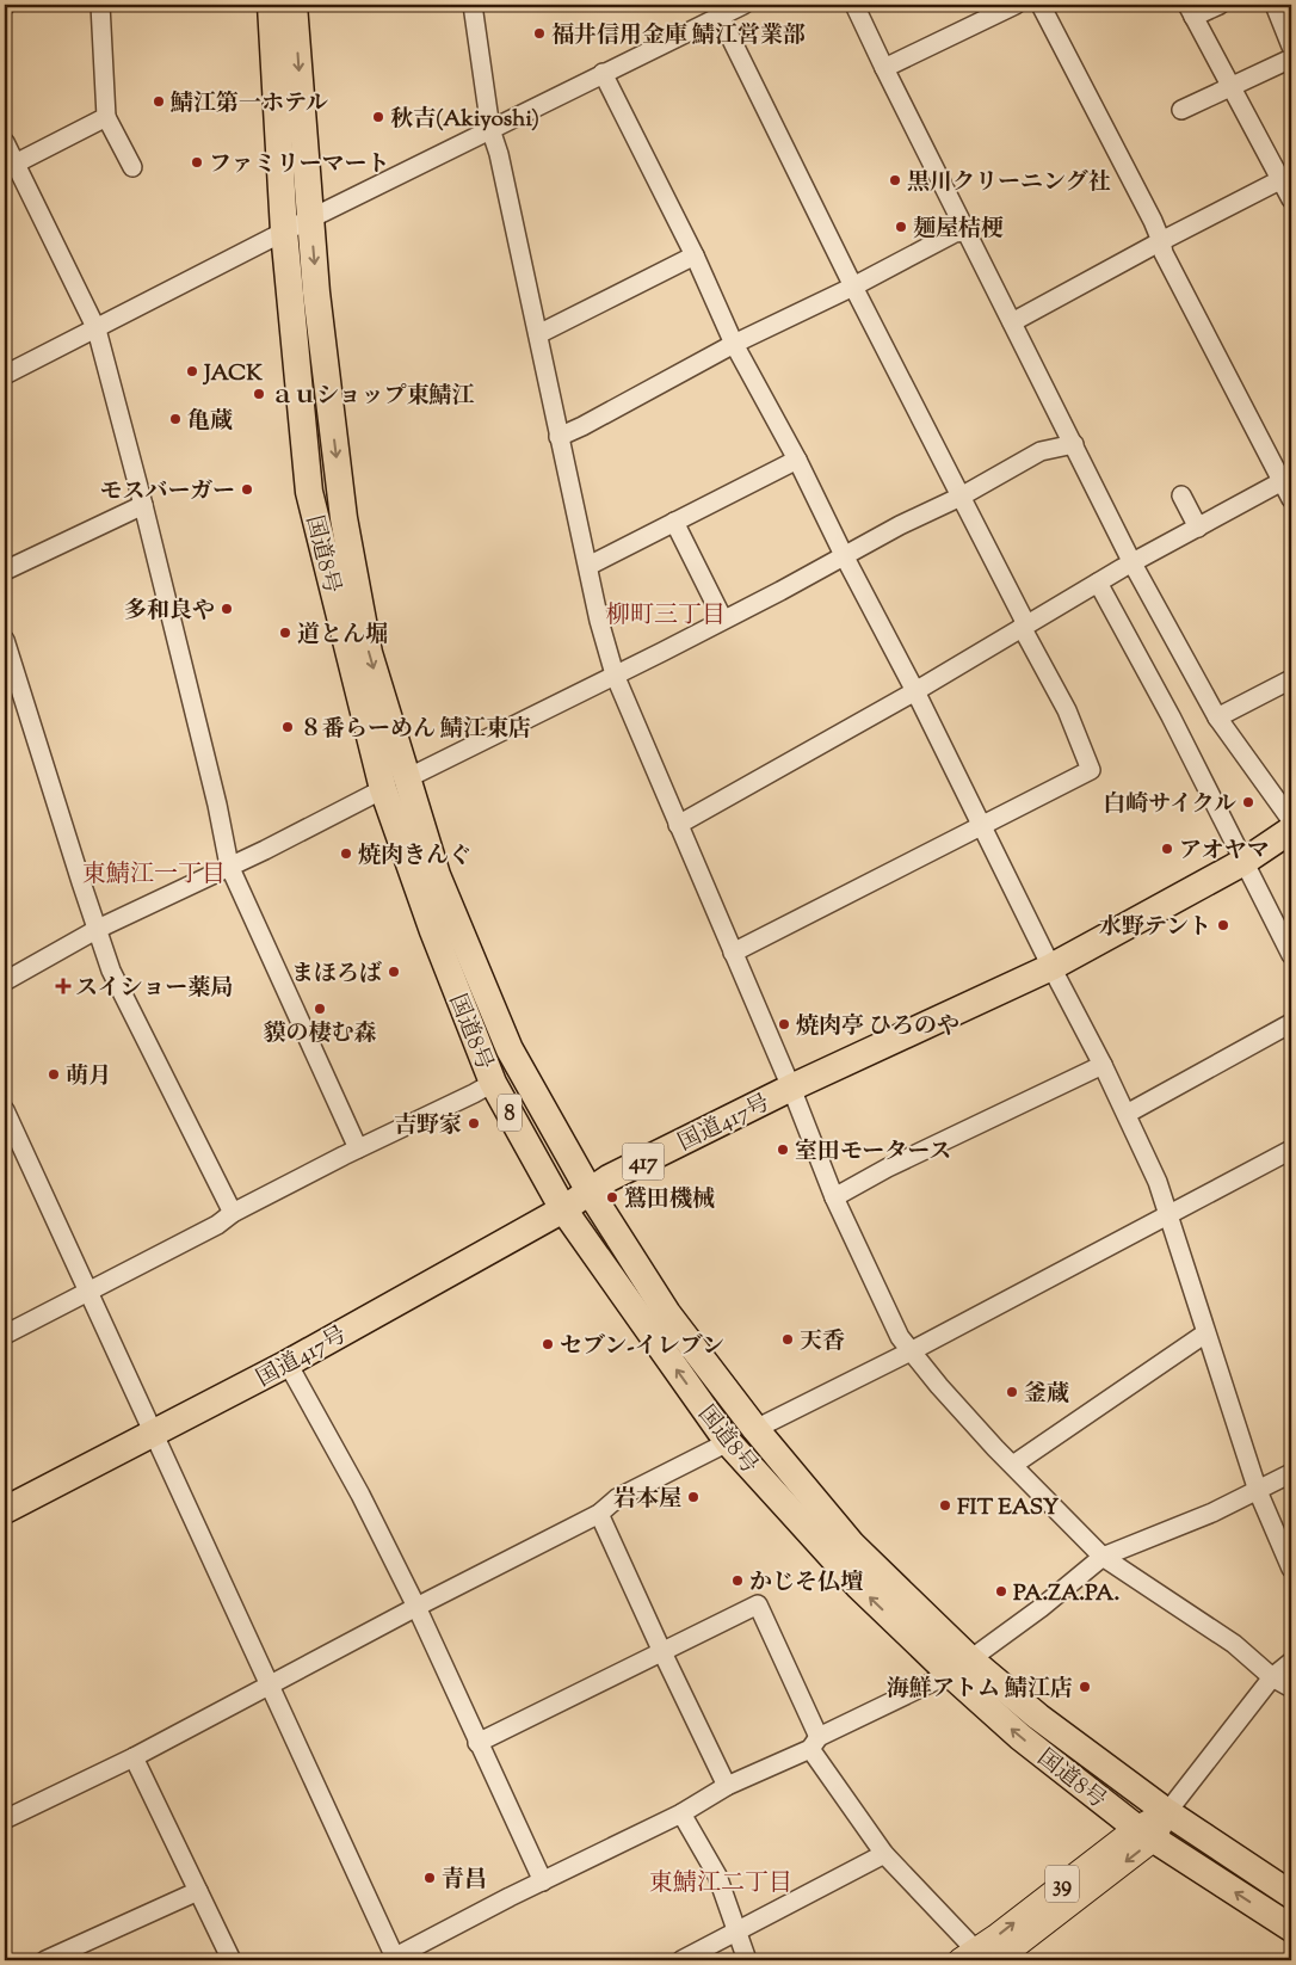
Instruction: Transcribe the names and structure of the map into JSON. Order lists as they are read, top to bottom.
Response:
{
  "streets": {
    "highway": [
      "国道8号",
      "8",
      "国道417号",
      "417"
    ],
    "main road": ["39"]
  },
  "crossings": [
    ["国道8号", "国道417号"],
    ["国道8号", "39"]
  ],
  "districts": ["柳町三丁目", "東鯖江一丁目", "東鯖江二丁目"],
  "places": {
    "other": [
      "福井信用金庫 鯖江営業部",
      "鯖江第一ホテル",
      "秋吉(Akiyoshi)",
      "ファミリーマート",
      "黒川クリーニング社",
      "麺屋桔梗",
      "JACK",
      "ａｕショップ東鯖江",
      "亀蔵",
      "モスバーガー",
      "多和良や",
      "道とん堀",
      "８番らーめん 鯖江東店",
      "白崎サイクル",
      "アオヤマ",
      "焼肉きんぐ",
      "水野テント",
      "まほろば",
      "貘の棲む森",
      "焼肉亭 ひろのや",
      "萌月",
      "吉野家",
      "室田モータース",
      "鷲田機械",
      "天香",
      "セブン-イレブン",
      "釜蔵",
      "岩本屋",
      "FIT EASY",
      "かじそ仏壇",
      "PA.ZA.PA.",
      "海鮮アトム 鯖江店",
      "青昌"
    ],
    "health": ["スイショー薬局"]
  }
}
